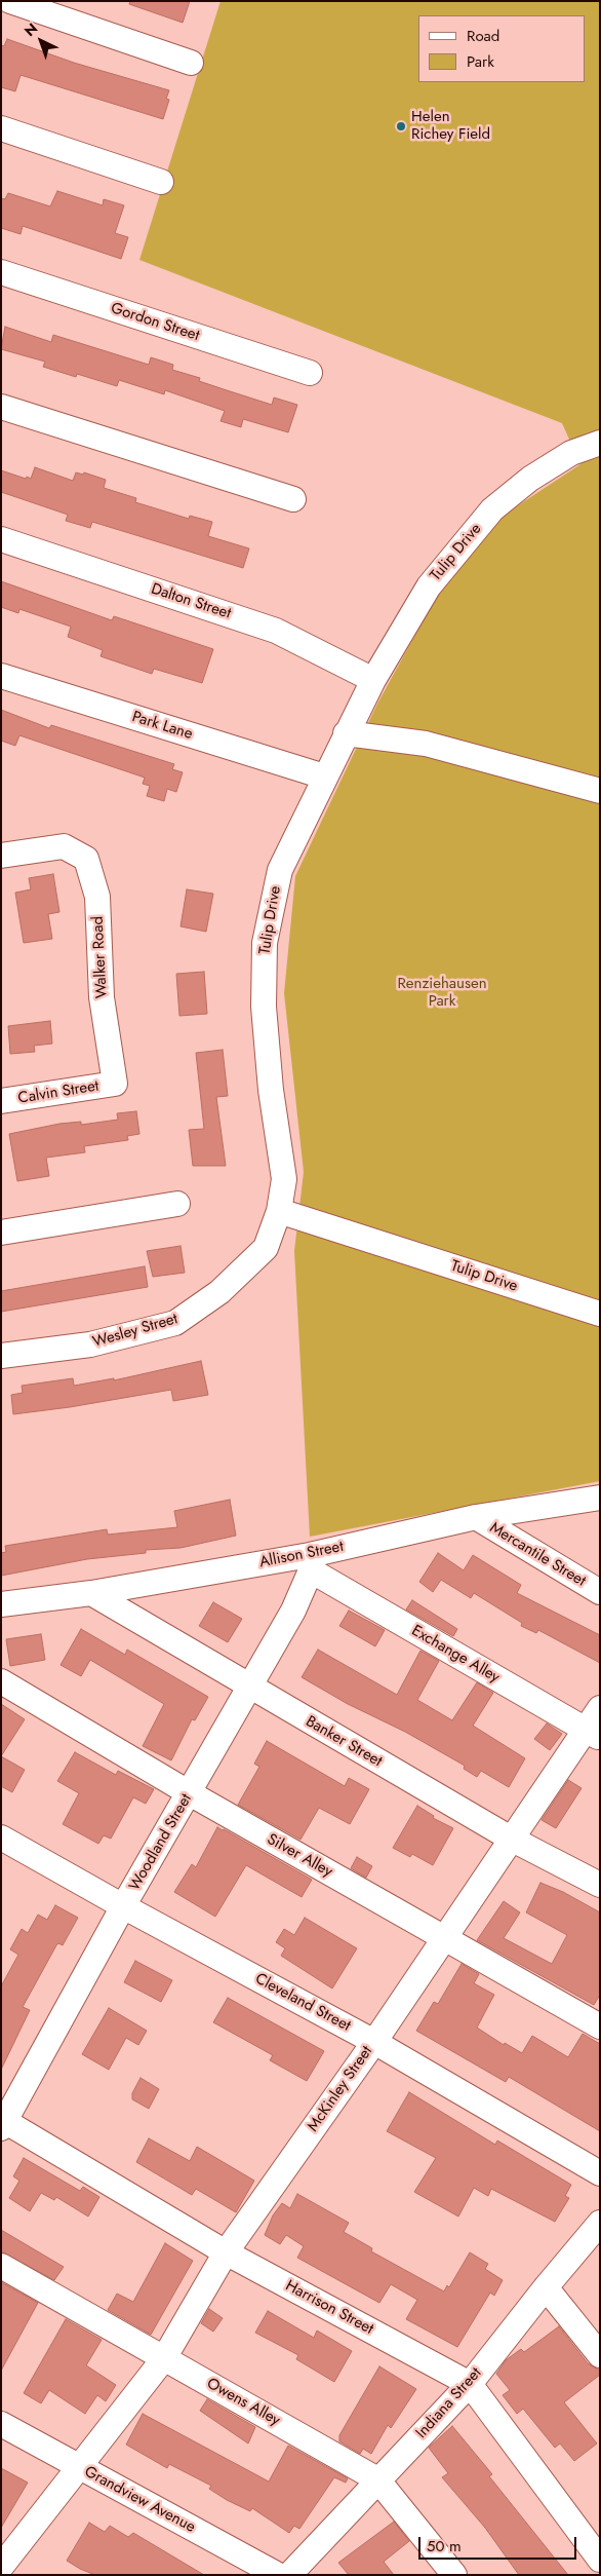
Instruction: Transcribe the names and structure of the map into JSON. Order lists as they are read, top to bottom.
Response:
{
  "streets": {
    "street": [
      "Gordon Street",
      "Tulip Drive",
      "Dalton Street",
      "Park Lane",
      "Walker Road",
      "Calvin Street",
      "Wesley Street",
      "Allison Street",
      "Mercantile Street",
      "Exchange Alley",
      "Banker Street",
      "Woodland Street",
      "Silver Alley",
      "Cleveland Street",
      "McKinley Street",
      "Harrison Street",
      "Owens Alley",
      "Indiana Street",
      "Grandview Avenue"
    ]
  },
  "crossings": [
    ["Tulip Drive", "Dalton Street"],
    ["Tulip Drive", "Park Lane"],
    ["Tulip Drive", "Wesley Street"],
    ["Walker Road", "Calvin Street"],
    ["Allison Street", "Mercantile Street"],
    ["Allison Street", "Exchange Alley"],
    ["Allison Street", "Banker Street"],
    ["Allison Street", "Woodland Street"],
    ["Exchange Alley", "Woodland Street"],
    ["Exchange Alley", "McKinley Street"],
    ["Banker Street", "Woodland Street"],
    ["Banker Street", "McKinley Street"],
    ["Woodland Street", "Silver Alley"],
    ["Woodland Street", "Cleveland Street"],
    ["Woodland Street", "Harrison Street"],
    ["Silver Alley", "McKinley Street"],
    ["Cleveland Street", "McKinley Street"],
    ["McKinley Street", "Harrison Street"],
    ["McKinley Street", "Owens Alley"],
    ["McKinley Street", "Grandview Avenue"],
    ["Harrison Street", "Indiana Street"],
    ["Owens Alley", "Indiana Street"]
  ],
  "parks": ["Renziehausen Park"],
  "places": ["Helen Richey Field"],
  "legend": ["Road", "Park"],
  "scale_bar": "50 m",
  "north": "top left"
}
